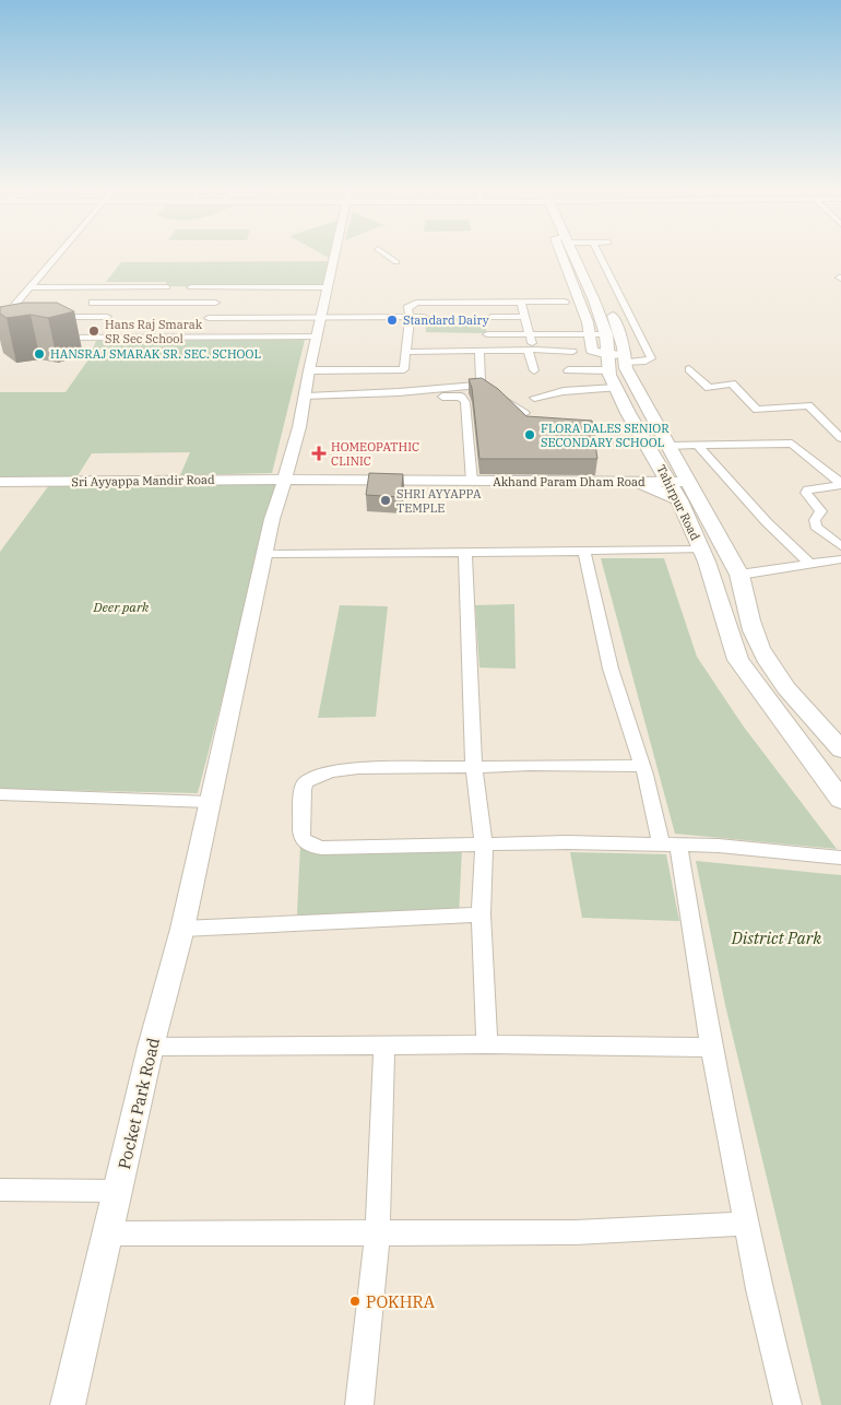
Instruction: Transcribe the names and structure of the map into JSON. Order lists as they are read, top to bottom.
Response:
{
  "streets": {
    "main road": ["Tahirpur Road"],
    "street": ["Sri Ayyappa Mandir Road", "Akhand Param Dham Road", "Pocket Park Road"]
  },
  "crossings": [
    ["Sri Ayyappa Mandir Road", "Akhand Param Dham Road"],
    ["Sri Ayyappa Mandir Road", "Pocket Park Road"],
    ["Akhand Param Dham Road", "Pocket Park Road"]
  ],
  "parks": ["Deer park", "District Park"],
  "places": {
    "other": [
      "Standard Dairy",
      "Hans Raj Smarak SR Sec School",
      "HANSRAJ SMARAK SR. SEC. SCHOOL",
      "FLORA DALES SENIOR SECONDARY SCHOOL",
      "SHRI AYYAPPA TEMPLE",
      "POKHRA"
    ],
    "health": ["HOMEOPATHIC CLINIC"]
  }
}
